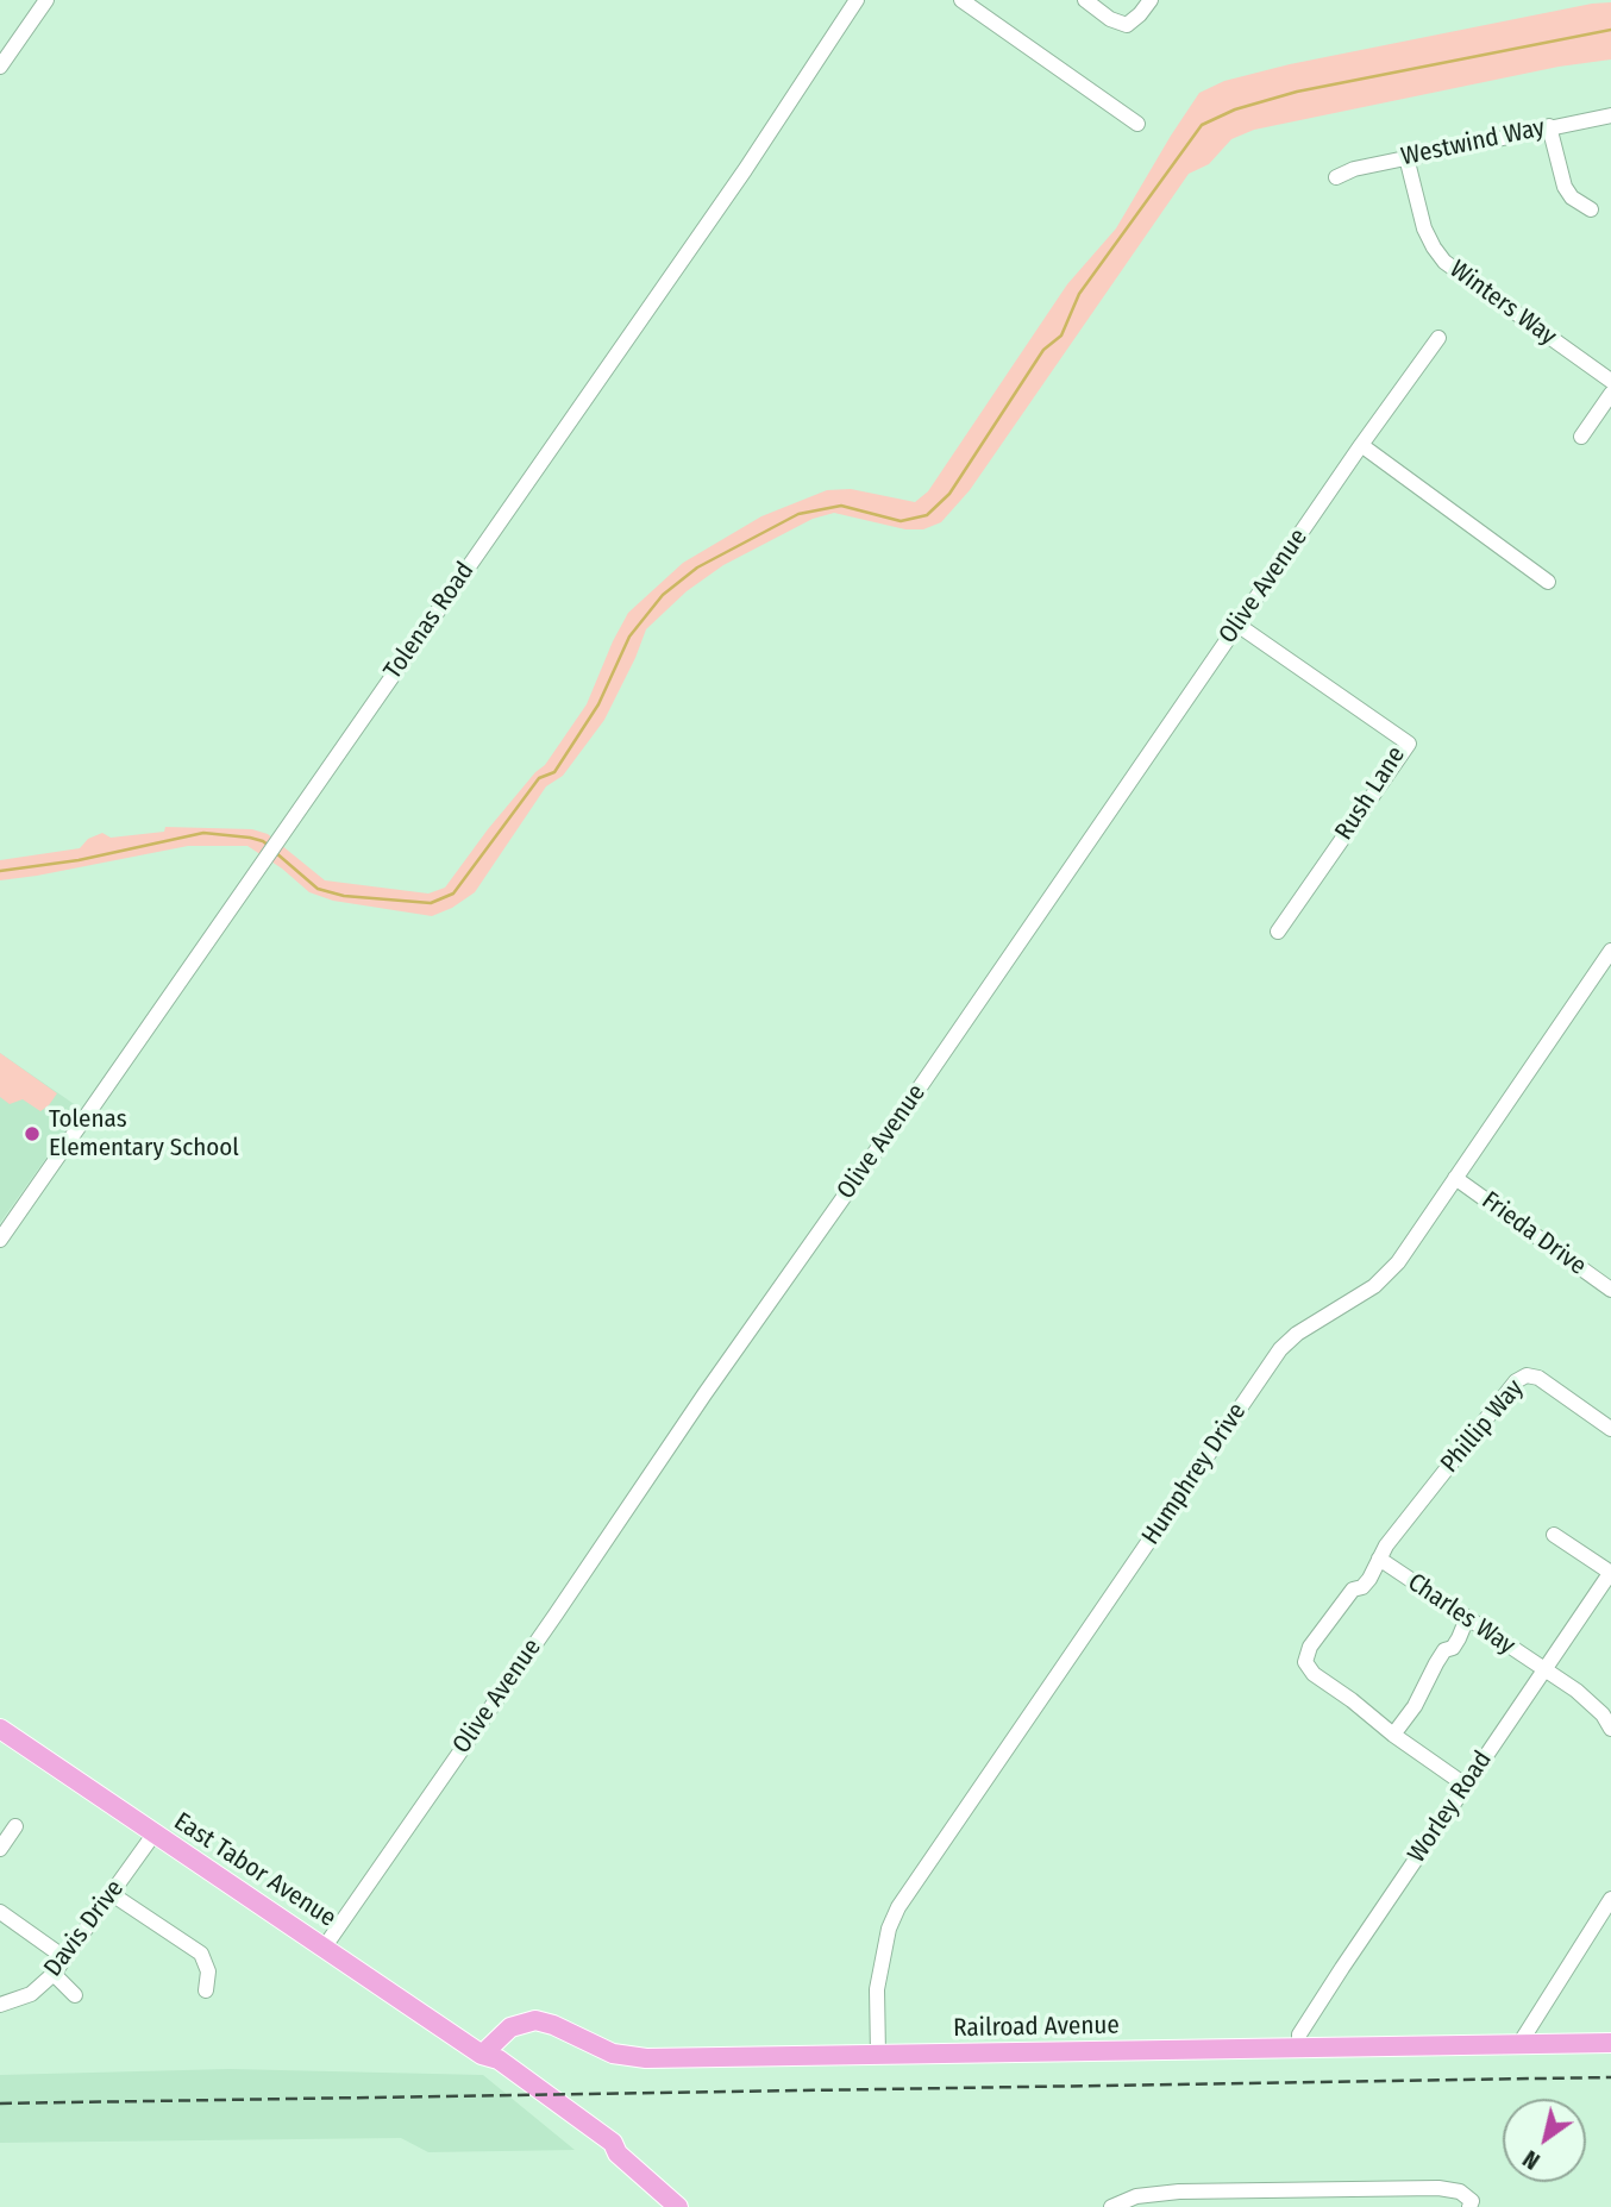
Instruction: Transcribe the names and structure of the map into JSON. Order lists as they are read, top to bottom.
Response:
{
  "streets": {
    "main road": ["East Tabor Avenue", "Railroad Avenue"],
    "street": [
      "Westwind Way",
      "Winters Way",
      "Olive Avenue",
      "Tolenas Road",
      "Rush Lane",
      "Frieda Drive",
      "Phillip Way",
      "Humphrey Drive",
      "Charles Way",
      "Worley Road",
      "Davis Drive"
    ]
  },
  "crossings": [
    ["Westwind Way", "Winters Way"],
    ["Olive Avenue", "Rush Lane"],
    ["Olive Avenue", "East Tabor Avenue"],
    ["Frieda Drive", "Humphrey Drive"],
    ["Phillip Way", "Charles Way"],
    ["Phillip Way", "Worley Road"],
    ["Humphrey Drive", "Railroad Avenue"],
    ["Charles Way", "Worley Road"],
    ["Worley Road", "Railroad Avenue"],
    ["East Tabor Avenue", "Davis Drive"],
    ["East Tabor Avenue", "Railroad Avenue"]
  ],
  "places": ["Tolenas Elementary School"],
  "north": "bottom left"
}
